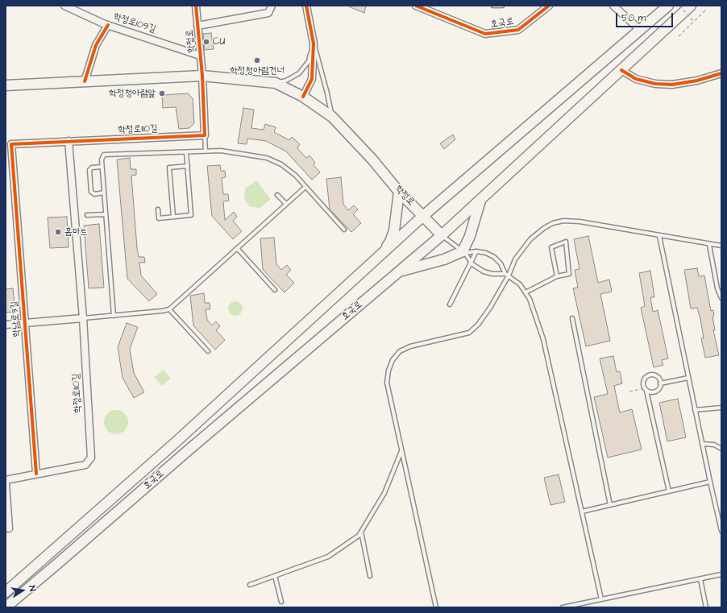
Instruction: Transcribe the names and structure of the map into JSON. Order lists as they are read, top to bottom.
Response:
{
  "streets": {
    "main road": ["호국로", "학정로"],
    "street": ["학정로109길", "학정로110길", "학남로3길"]
  },
  "crossings": [
    ["학정로109길", "학정로"],
    ["호국로", "학정로"],
    ["학정로110길", "학남로3길"]
  ],
  "places": [
    "CU",
    "학정청아람건너",
    "학정청아람앞",
    "홈마트"
  ],
  "scale_bar": "50 m",
  "north": "right"
}
